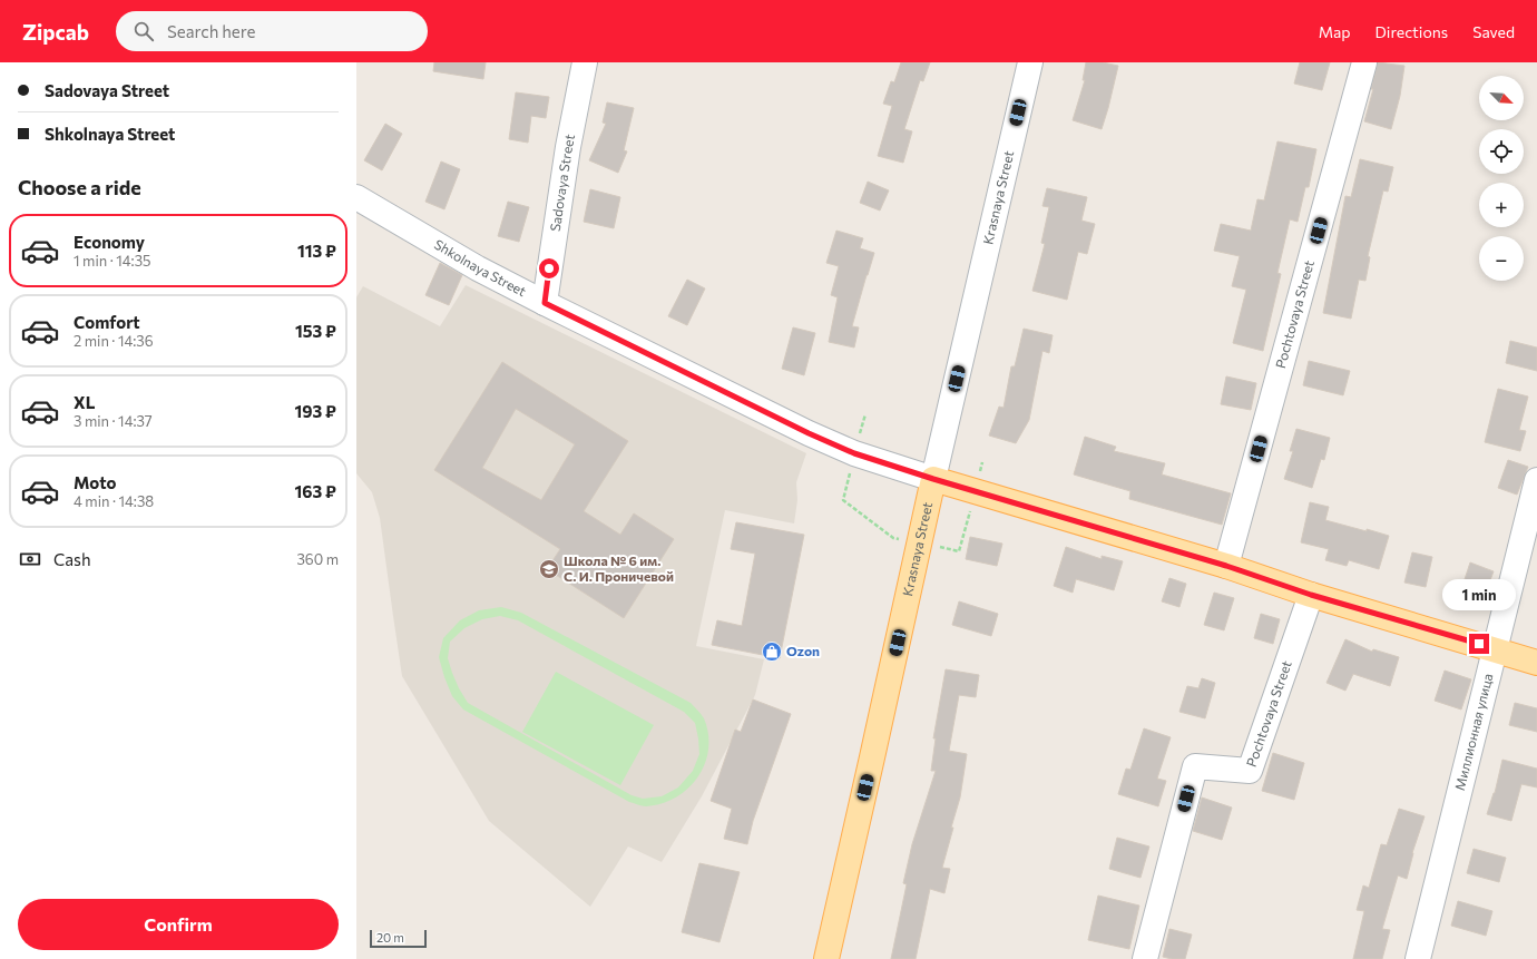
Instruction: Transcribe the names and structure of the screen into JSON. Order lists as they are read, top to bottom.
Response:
{
  "streets": {
    "main road": ["Krasnaya Street", "Shkolnaya Street"],
    "street": ["Sadovaya Street", "Pochtovaya Street", "Миллионная улица"]
  },
  "crossings": [
    ["Sadovaya Street", "Shkolnaya Street"],
    ["Krasnaya Street", "Shkolnaya Street"],
    ["Shkolnaya Street", "Pochtovaya Street"],
    ["Shkolnaya Street", "Миллионная улица"]
  ],
  "places": {
    "school or university": ["Школа № 6 им. С. И. Проничевой"],
    "shop": ["Ozon"]
  },
  "scale_bar": "20 m",
  "north": "bottom right",
  "page": {
    "header": "Zipcab",
    "search": "Search here",
    "nav": ["Map", "Directions", "Saved"],
    "banner": ["Sadovaya Street", "Shkolnaya Street"],
    "map_buttons": ["+", "−"],
    "heading": "Choose a ride",
    "list": [
      {
        "name": "Economy",
        "note": "1 min · 14:35",
        "value": "113 ₽"
      },
      {
        "name": "Comfort",
        "note": "2 min · 14:36",
        "value": "153 ₽"
      },
      {
        "name": "XL",
        "note": "3 min · 14:37",
        "value": "193 ₽"
      },
      {
        "name": "Moto",
        "note": "4 min · 14:38",
        "value": "163 ₽"
      }
    ],
    "pay": ["Cash", "360 m"],
    "bubble": "1 min",
    "buttons": "Confirm",
    "scale": "20 m"
  }
}
